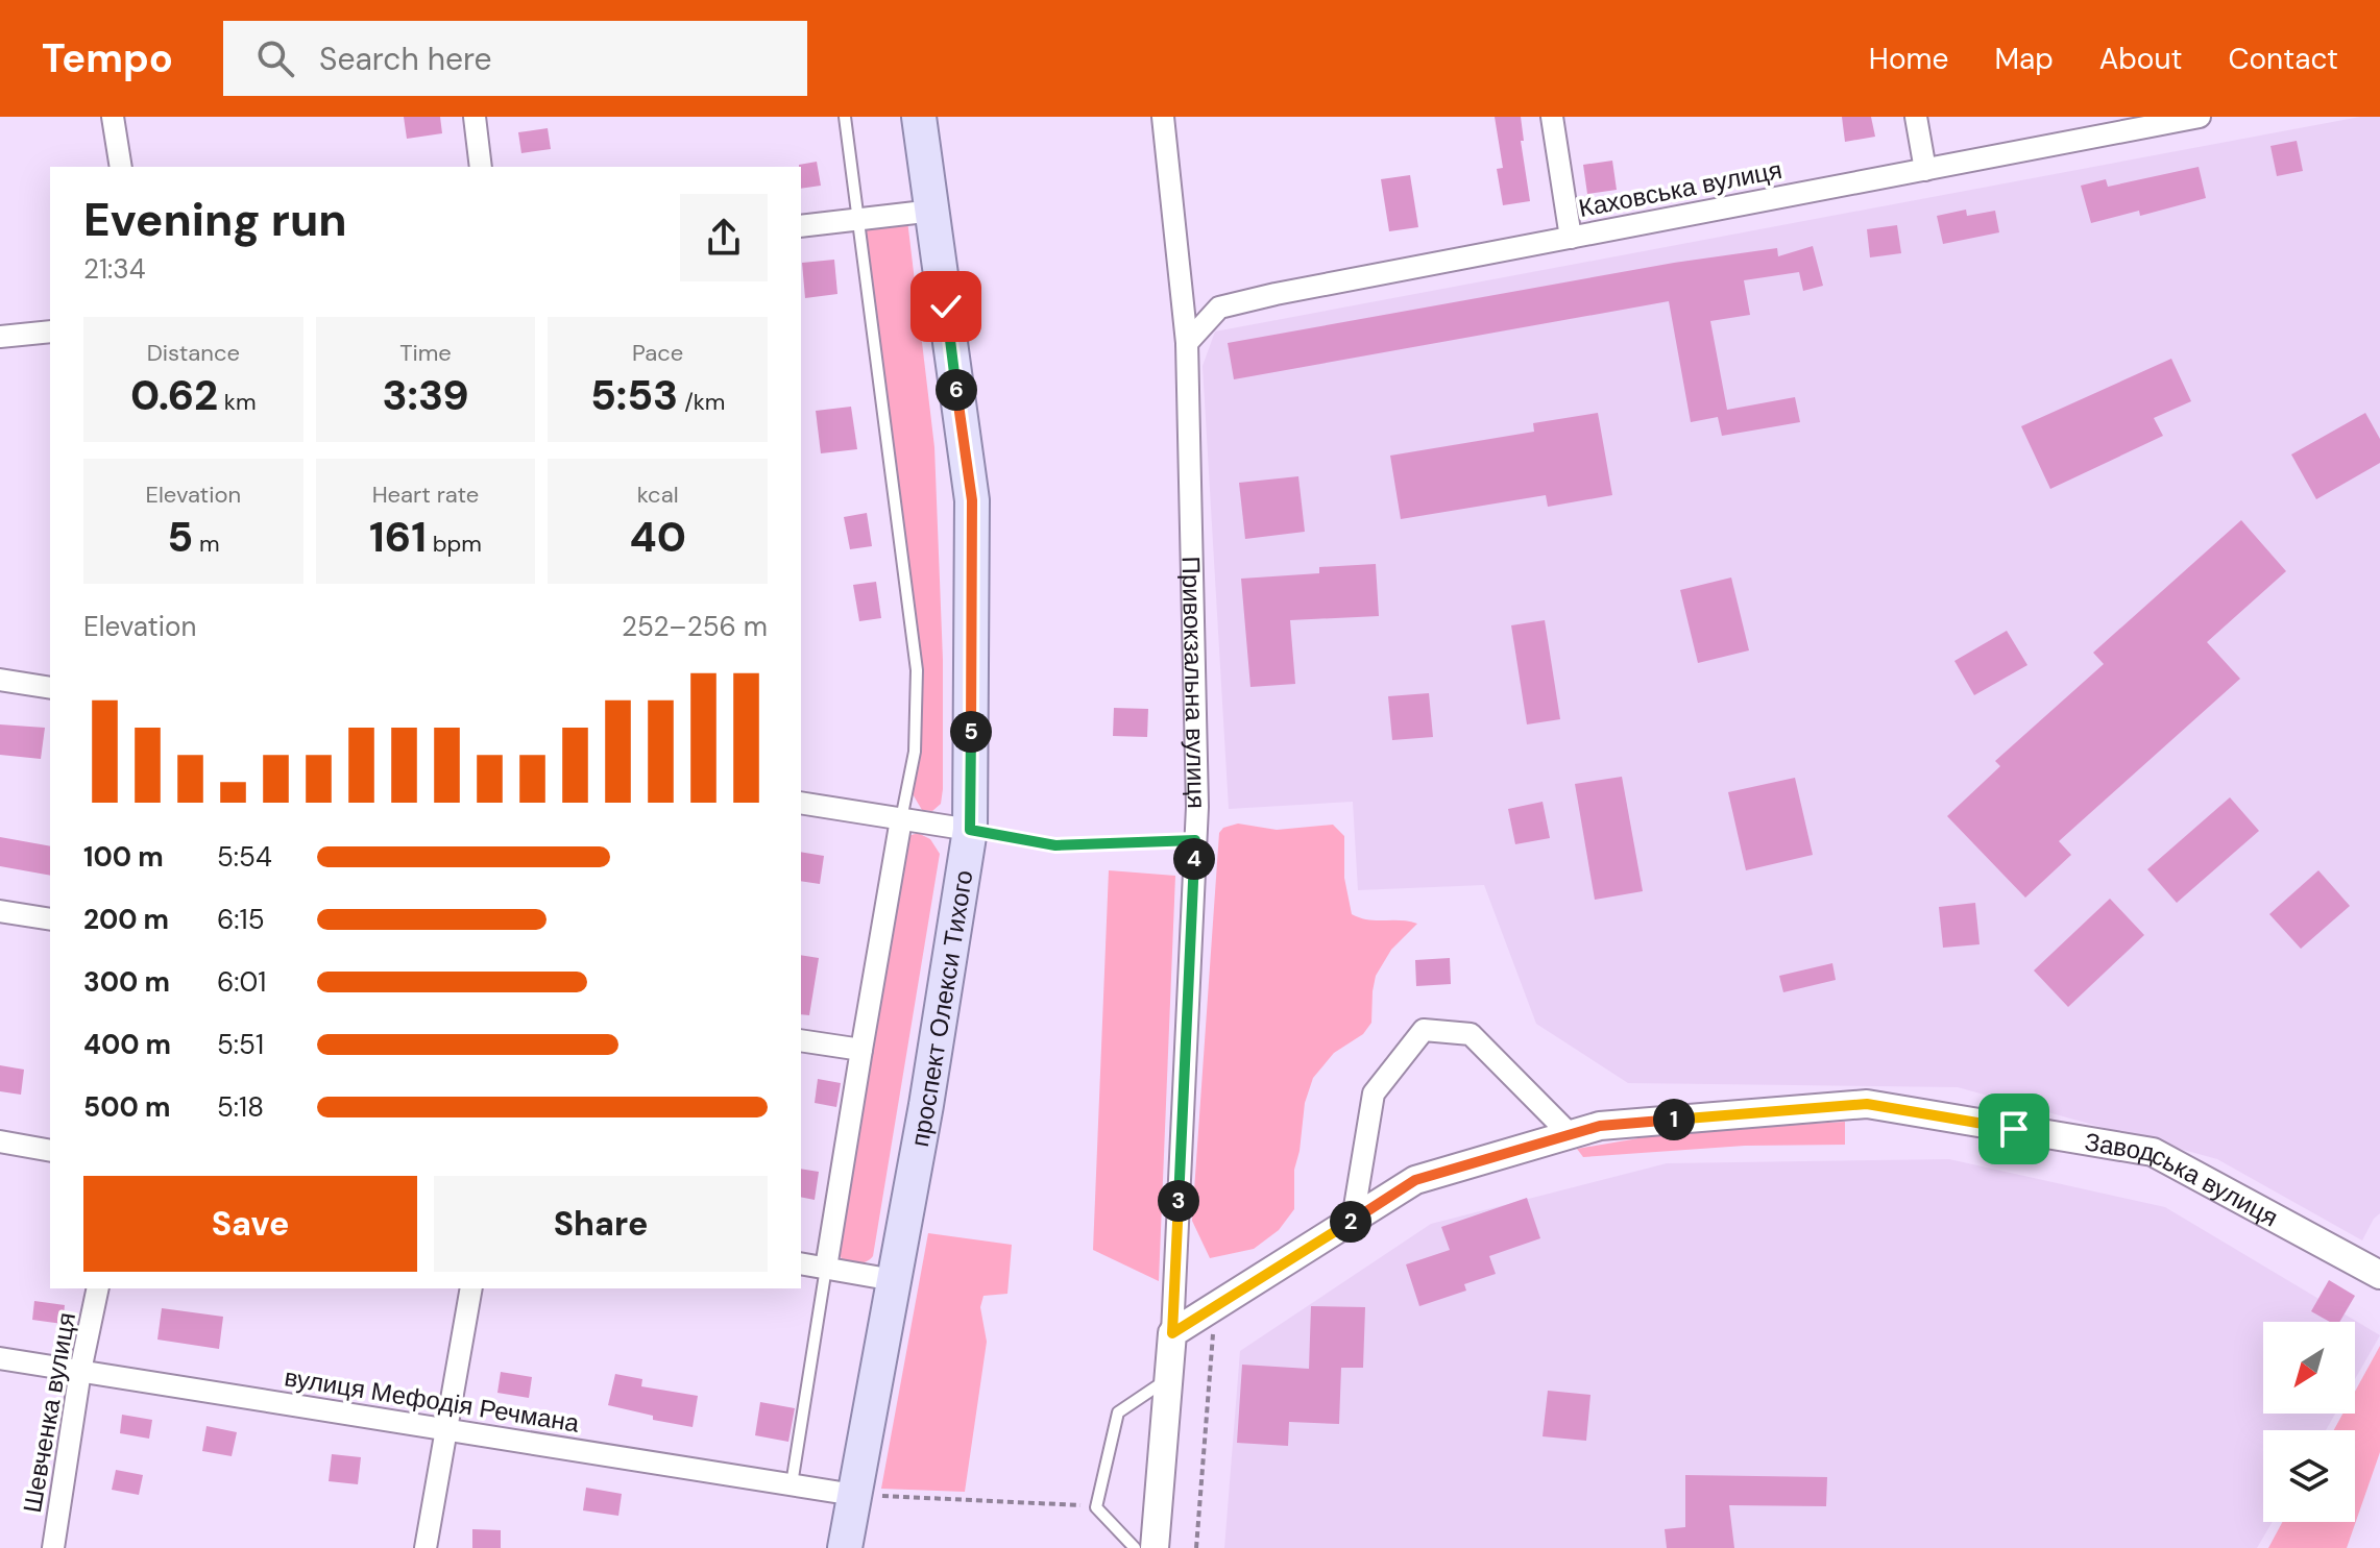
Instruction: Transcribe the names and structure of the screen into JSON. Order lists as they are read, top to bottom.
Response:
{
  "streets": {
    "main road": ["проспект Олекси Тихого"],
    "street": [
      "Каховська вулиця",
      "Привокзальна вулиця",
      "Заводська вулиця",
      "вулиця Мефодія Речмана",
      "Шевченка вулиця"
    ]
  },
  "crossings": [
    ["Каховська вулиця", "Привокзальна вулиця"],
    ["Привокзальна вулиця", "Заводська вулиця"],
    ["проспект Олекси Тихого", "вулиця Мефодія Речмана"],
    ["вулиця Мефодія Речмана", "Шевченка вулиця"]
  ],
  "north": "bottom left",
  "page": {
    "header": "Tempo",
    "search": "Search here",
    "nav": [
      "Home",
      "Map",
      "About",
      "Contact"
    ],
    "heading": ["Evening run", "21:34"],
    "stats": [
      ["Distance", "0.62 km"],
      ["Time", "3:39"],
      ["Pace", "5:53 /km"],
      ["Elevation", "5 m"],
      ["Heart rate", "161 bpm"],
      ["kcal", "40"]
    ],
    "pins": [
      "6",
      "5",
      "4",
      "1",
      "3",
      "2"
    ],
    "chart": ["Elevation", "252–256 m"],
    "list": [
      {
        "name": "100 m",
        "note": "5:54"
      },
      {
        "name": "200 m",
        "note": "6:15"
      },
      {
        "name": "300 m",
        "note": "6:01"
      },
      {
        "name": "400 m",
        "note": "5:51"
      },
      {
        "name": "500 m",
        "note": "5:18"
      }
    ],
    "buttons": ["Save", "Share"]
  }
}
